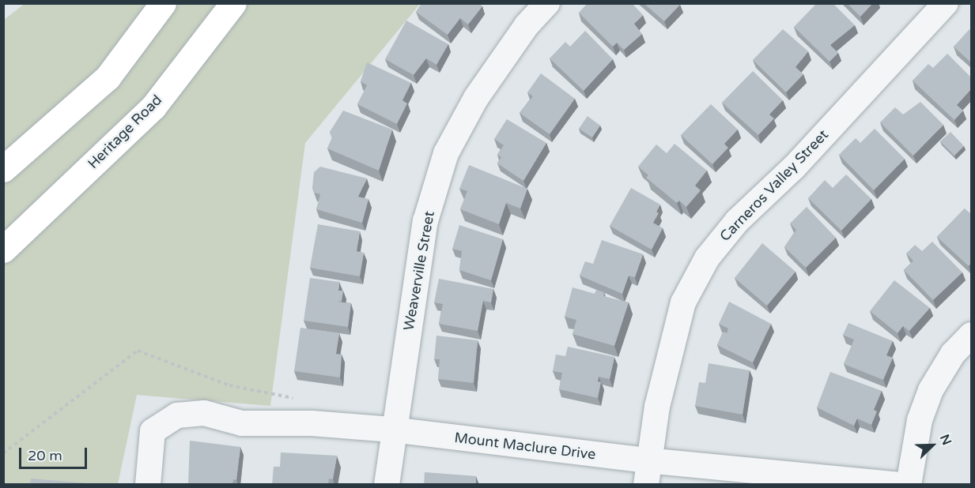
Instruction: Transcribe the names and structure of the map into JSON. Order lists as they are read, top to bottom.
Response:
{
  "streets": {
    "main road": ["Heritage Road"],
    "street": ["Carneros Valley Street", "Weaverville Street", "Mount Maclure Drive"]
  },
  "crossings": [
    ["Carneros Valley Street", "Mount Maclure Drive"],
    ["Weaverville Street", "Mount Maclure Drive"]
  ],
  "scale_bar": "20 m",
  "north": "top right"
}
